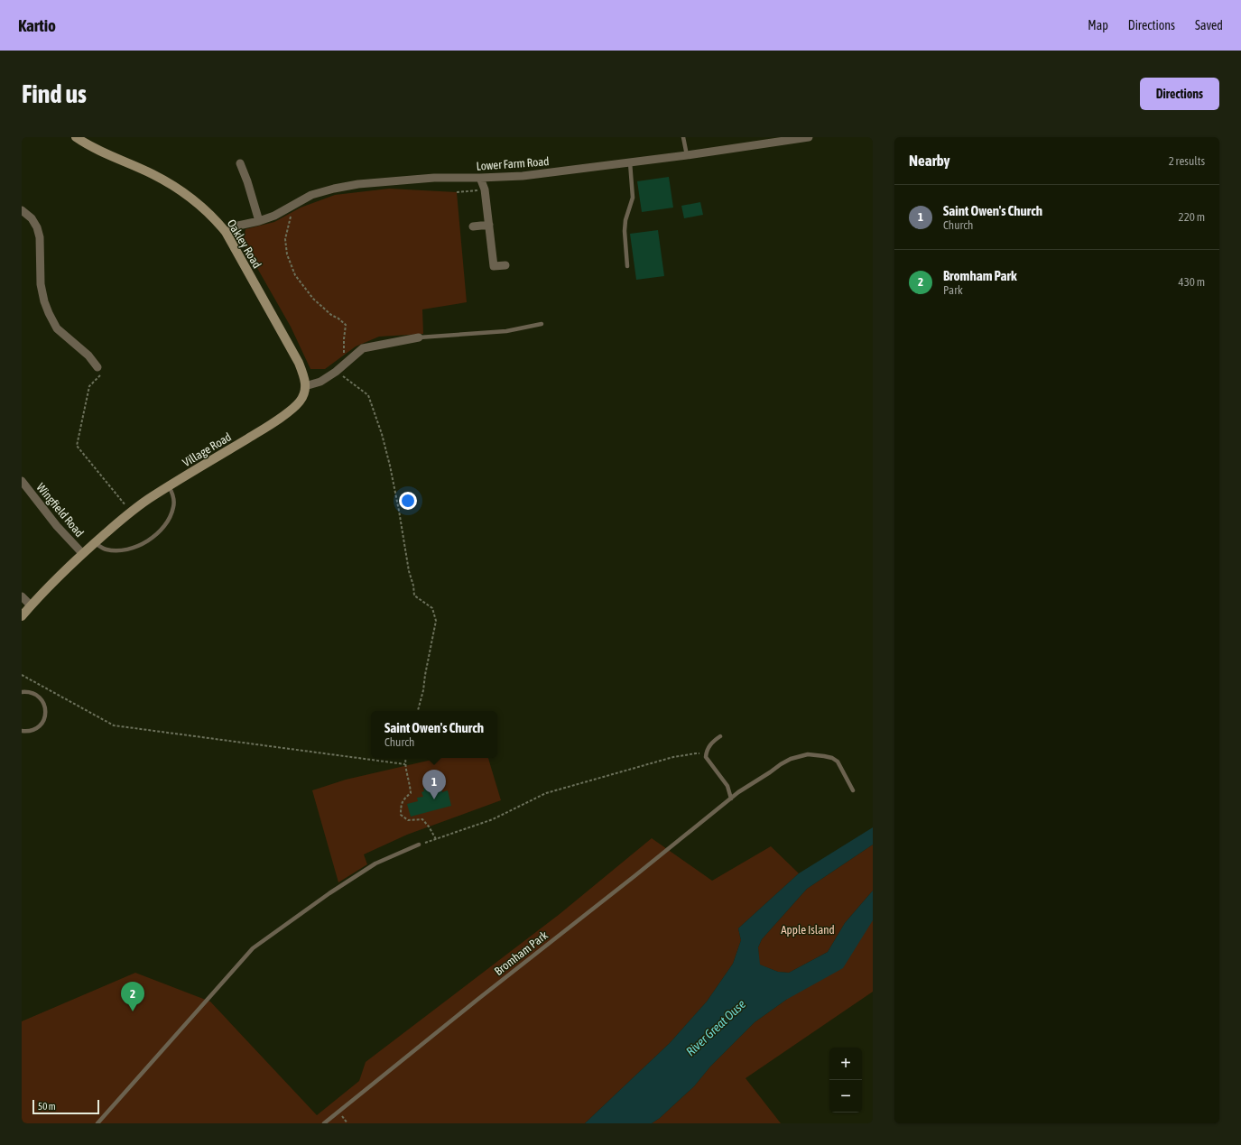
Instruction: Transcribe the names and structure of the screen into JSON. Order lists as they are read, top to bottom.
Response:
{
  "streets": {
    "street": [
      "Lower Farm Road",
      "Oakley Road",
      "Village Road",
      "Wingfield Road"
    ],
    "lane": ["Bromham Park"]
  },
  "crossings": [
    ["Lower Farm Road", "Oakley Road"],
    ["Oakley Road", "Village Road"],
    ["Village Road", "Wingfield Road"]
  ],
  "water": ["River Great Ouse"],
  "parks": ["Apple Island"],
  "scale_bar": "50 m",
  "page": {
    "header": "Kartio",
    "nav": ["Map", "Directions", "Saved"],
    "buttons": "Directions",
    "title": "Find us",
    "heading": ["Nearby", "2 results"],
    "list": [
      {
        "mark": "1",
        "name": "Saint Owen's Church",
        "note": "Church",
        "value": "220 m"
      },
      {
        "mark": "2",
        "name": "Bromham Park",
        "note": "Park",
        "value": "430 m"
      }
    ],
    "popup": ["Saint Owen's Church", "Church"],
    "pins": ["1", "2"],
    "map_buttons": ["+", "−"],
    "scale": "50 m"
  }
}
